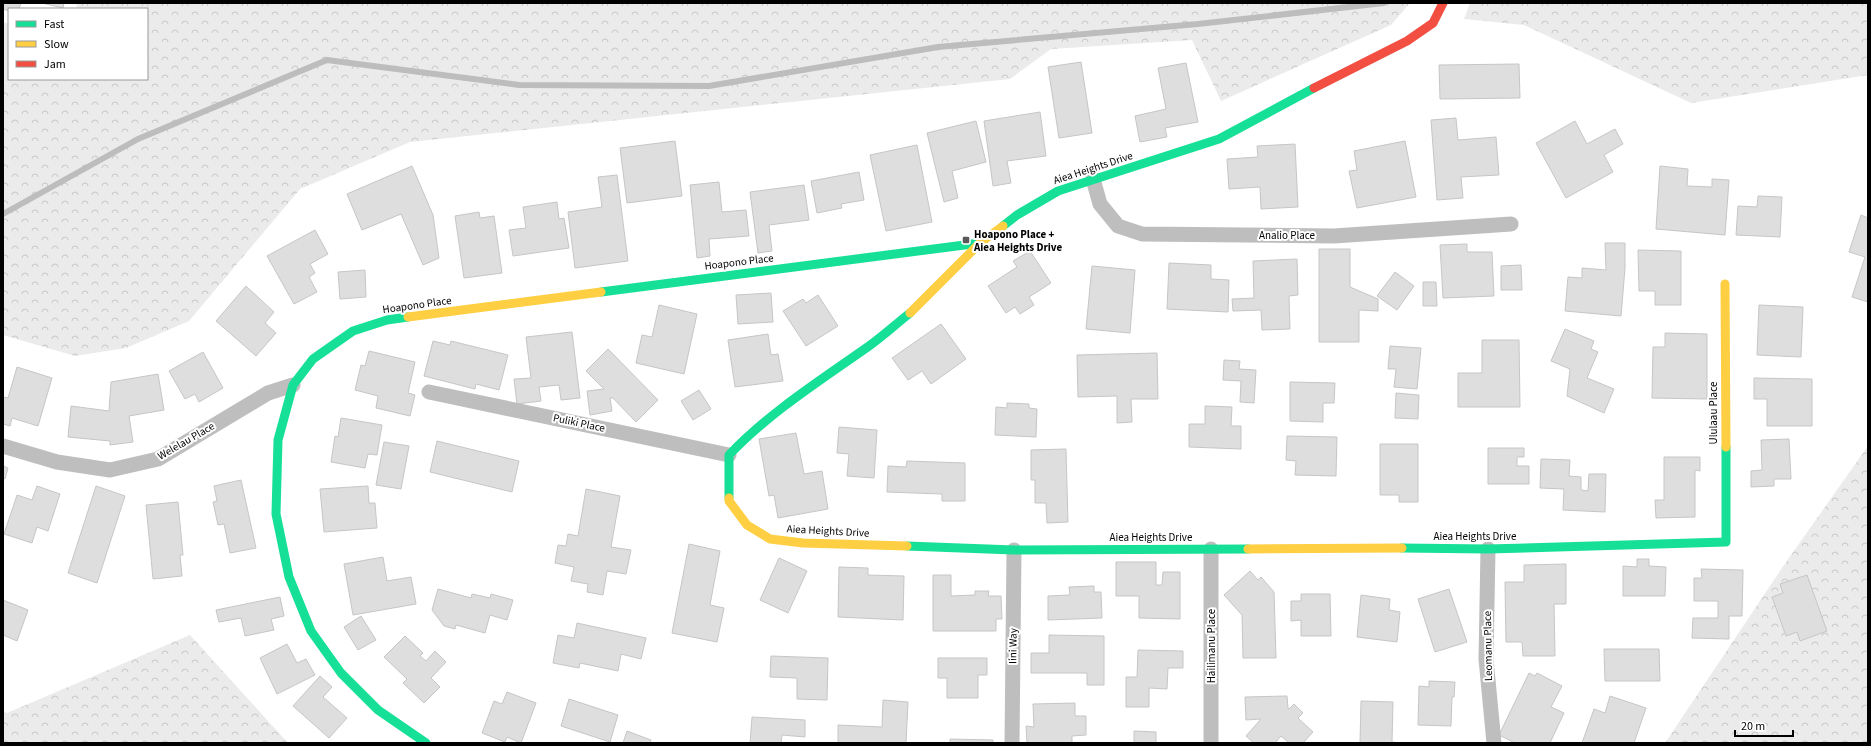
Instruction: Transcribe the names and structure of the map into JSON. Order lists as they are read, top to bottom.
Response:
{
  "streets": {
    "street": [
      "Aiea Heights Drive",
      "Analio Place",
      "Hoapono Place",
      "Ululaau Place",
      "Puliki Place",
      "Welelau Place",
      "Iini Way",
      "Hailimanu Place",
      "Leomanu Place"
    ]
  },
  "crossings": [
    ["Aiea Heights Drive", "Analio Place"],
    ["Aiea Heights Drive", "Hoapono Place"],
    ["Aiea Heights Drive", "Ululaau Place"],
    ["Aiea Heights Drive", "Puliki Place"],
    ["Aiea Heights Drive", "Iini Way"],
    ["Aiea Heights Drive", "Hailimanu Place"],
    ["Aiea Heights Drive", "Leomanu Place"],
    ["Hoapono Place", "Welelau Place"]
  ],
  "places": {
    "transit": ["Hoapono Place + Aiea Heights Drive"]
  },
  "legend": ["Fast", "Slow", "Jam"],
  "scale_bar": "20 m"
}
